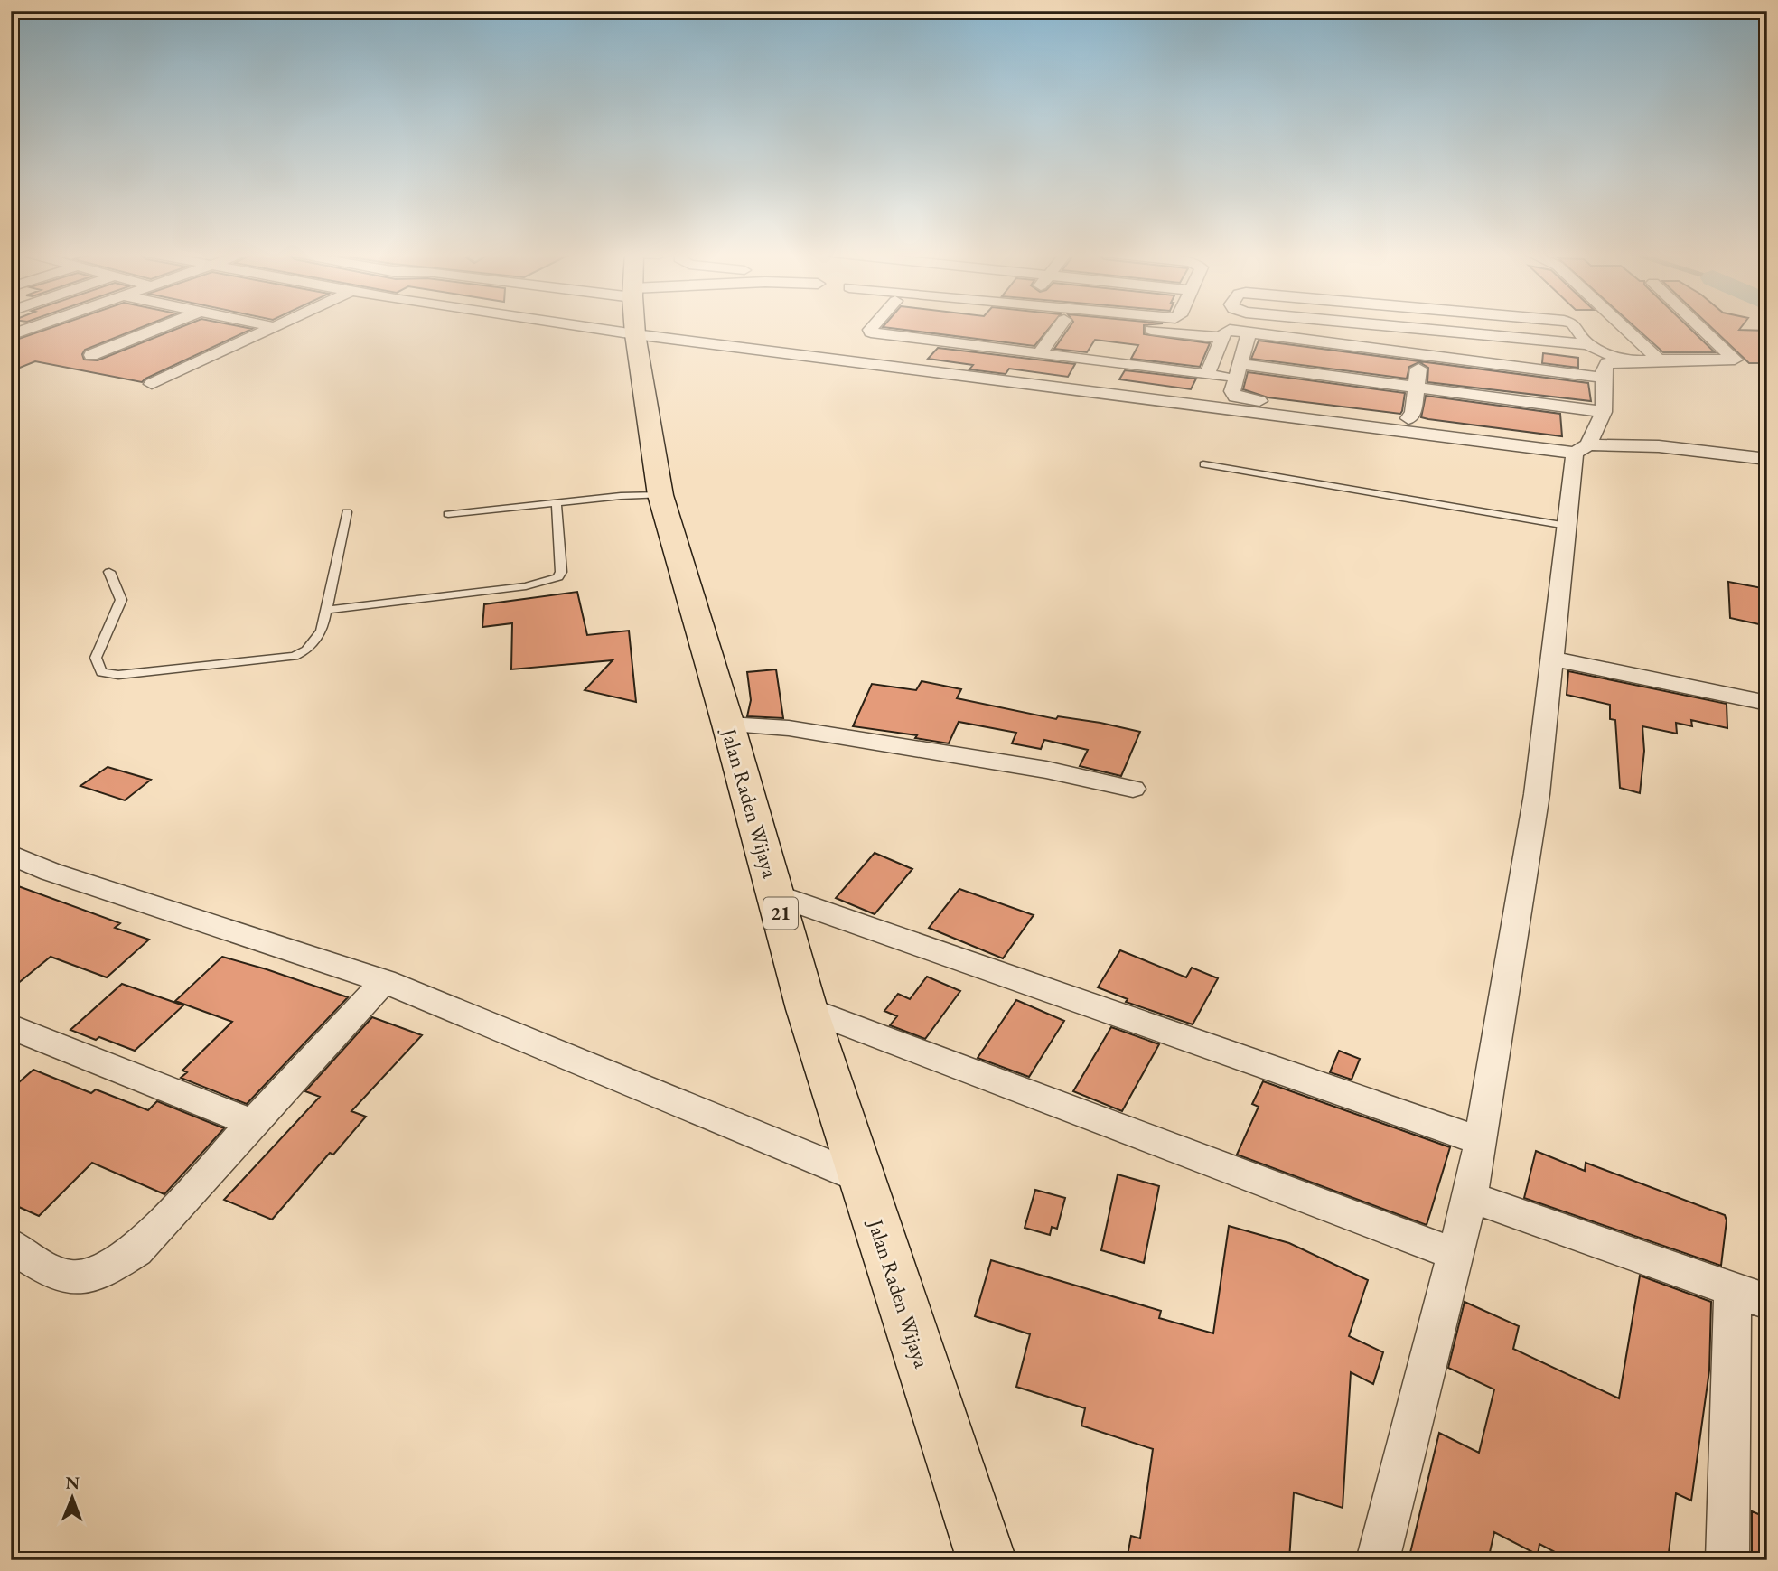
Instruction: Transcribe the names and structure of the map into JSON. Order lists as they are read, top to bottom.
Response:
{
  "streets": {
    "highway": ["Jalan Raden Wijaya", "21"]
  },
  "north": "top"
}
